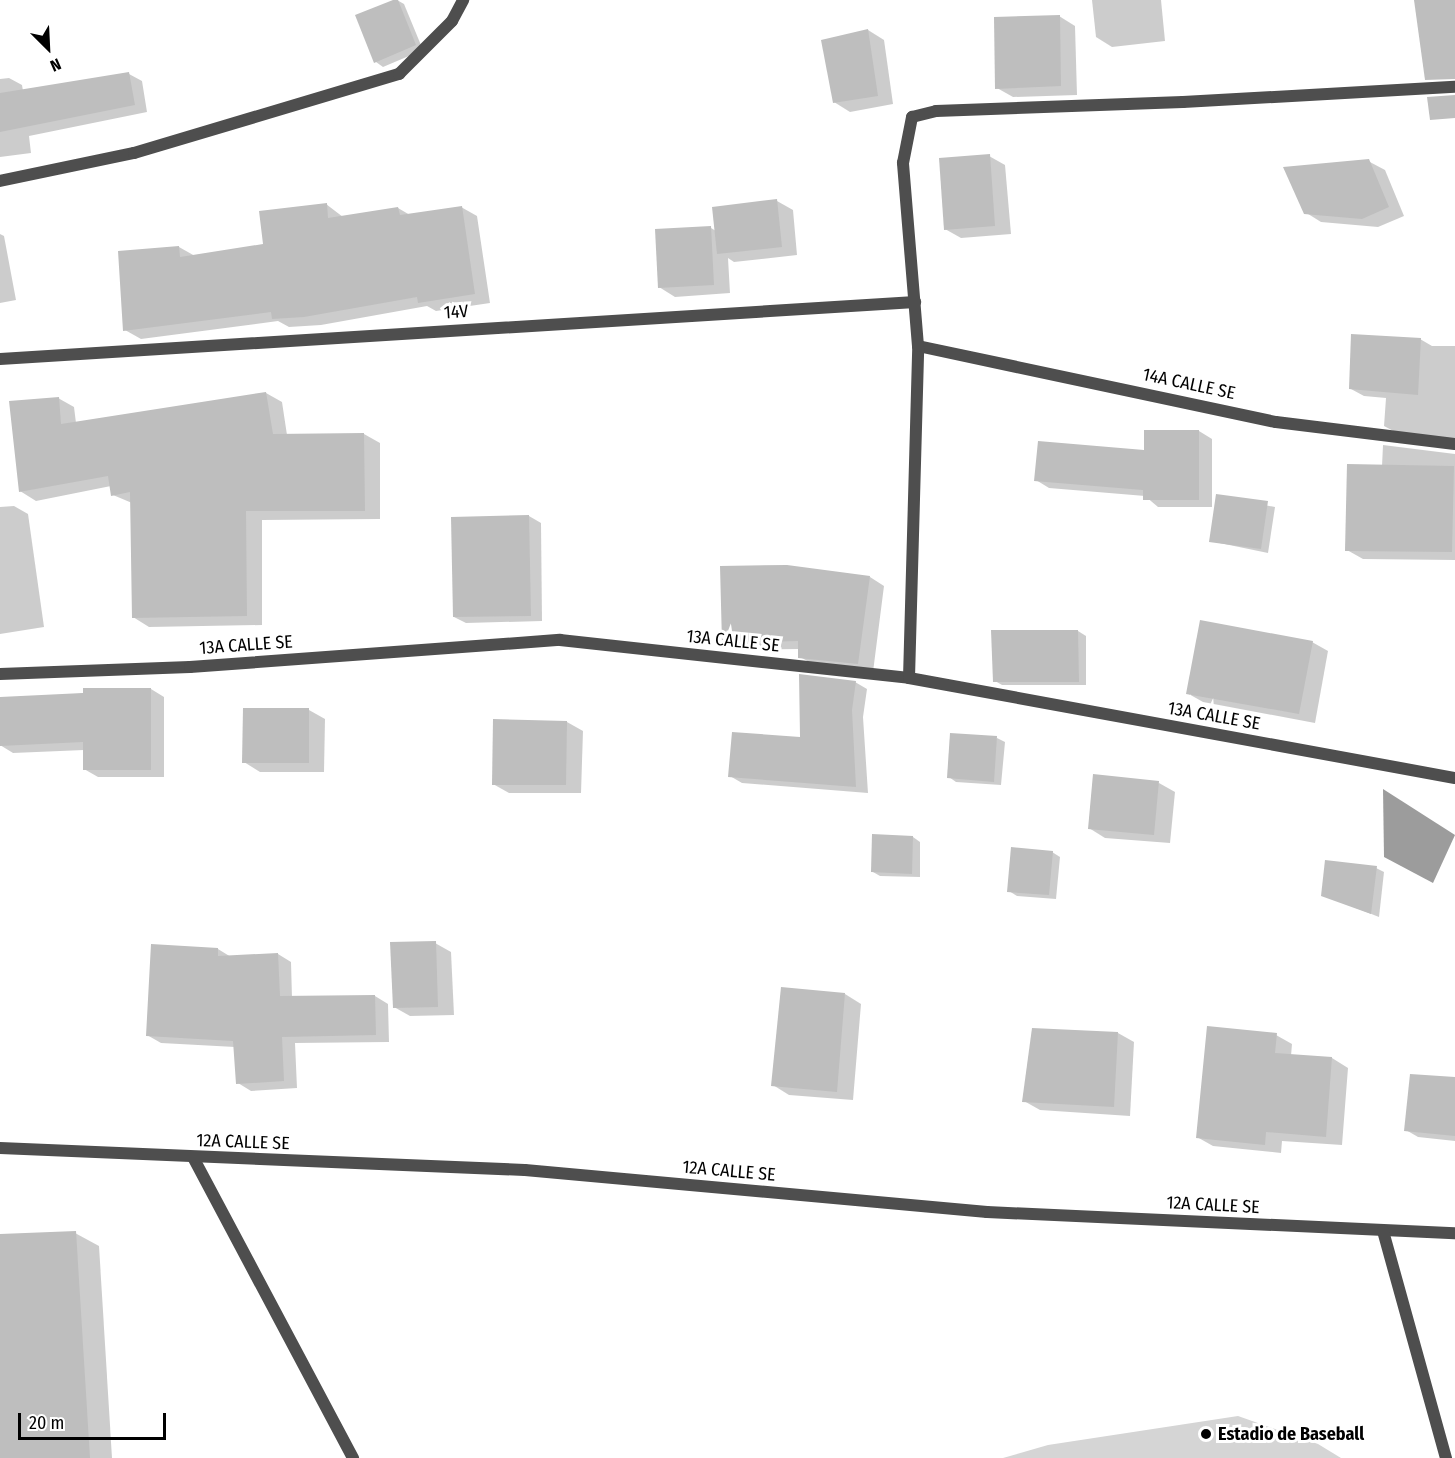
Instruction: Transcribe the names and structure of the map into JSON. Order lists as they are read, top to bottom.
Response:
{
  "streets": {
    "street": [
      "14V",
      "14A CALLE SE",
      "13A CALLE SE",
      "12A CALLE SE"
    ]
  },
  "places": ["Estadio de Baseball"],
  "scale_bar": "20 m",
  "north": "bottom right"
}
